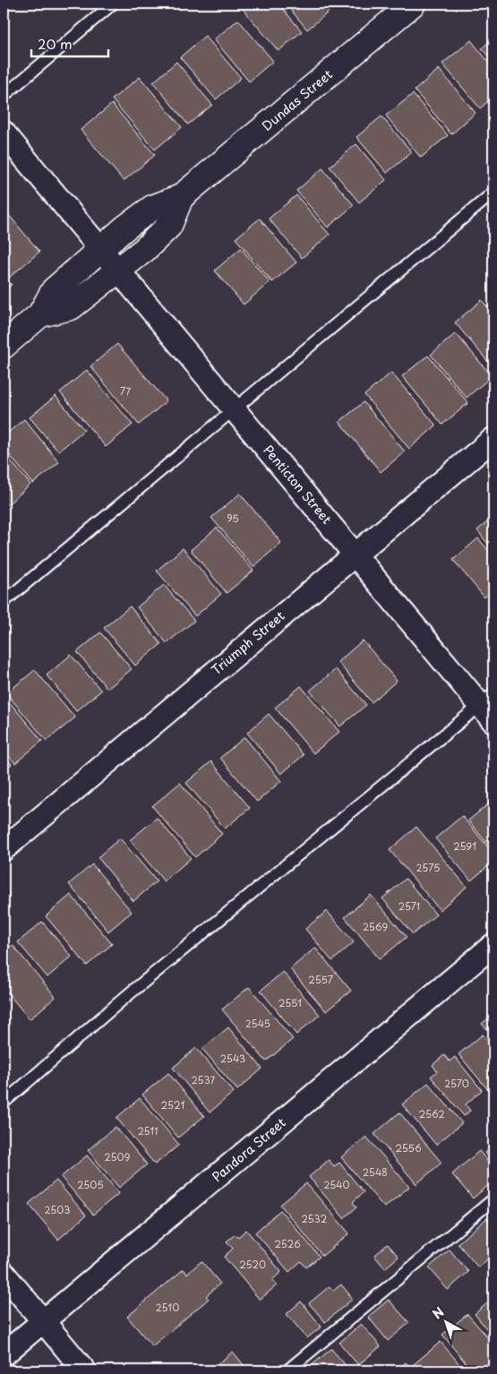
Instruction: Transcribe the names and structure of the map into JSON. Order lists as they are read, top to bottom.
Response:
{
  "streets": {
    "street": [
      "Dundas Street",
      "Penticton Street",
      "Triumph Street",
      "Pandora Street"
    ]
  },
  "crossings": [
    ["Dundas Street", "Penticton Street"],
    ["Penticton Street", "Triumph Street"]
  ],
  "house_numbers": [
    "77",
    "95",
    "2591",
    "2575",
    "2571",
    "2569",
    "2557",
    "2551",
    "2545",
    "2543",
    "2537",
    "2570",
    "2521",
    "2562",
    "2511",
    "2556",
    "2509",
    "2548",
    "2505",
    "2540",
    "2503",
    "2532",
    "2526",
    "2520",
    "2510"
  ],
  "scale_bar": "20 m",
  "north": "top left"
}
